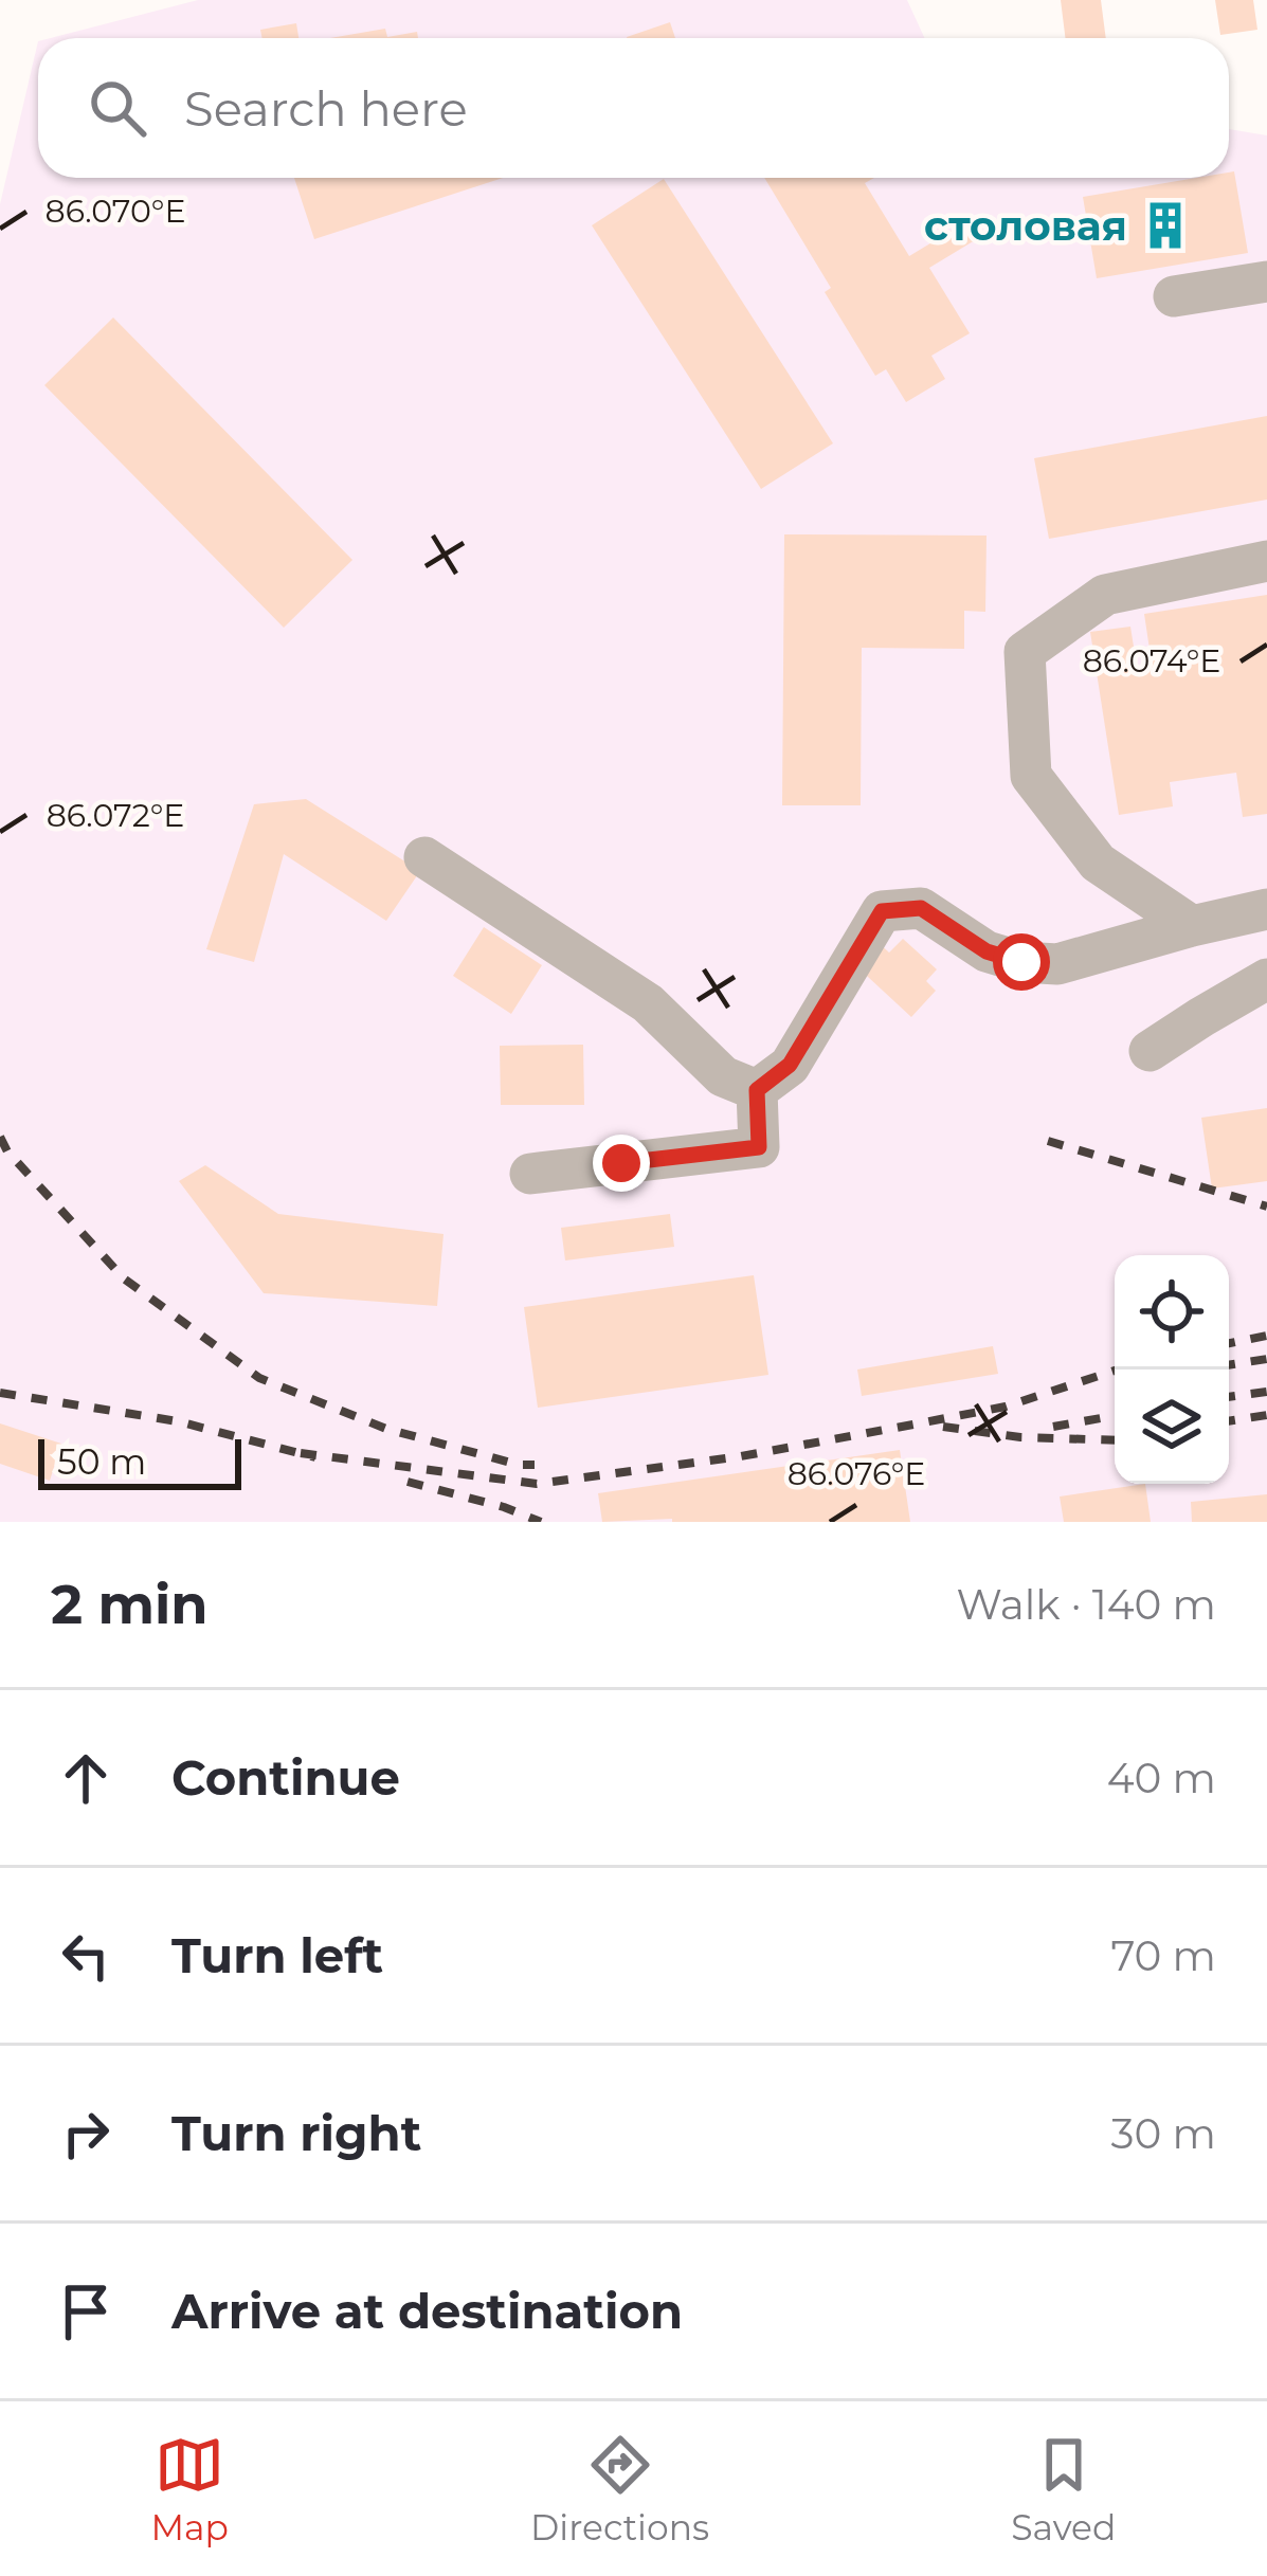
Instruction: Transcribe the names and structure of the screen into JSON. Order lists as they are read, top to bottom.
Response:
{
  "places": {
    "building": ["столовая"]
  },
  "scale_bar": "50 m",
  "page": {
    "search": "Search here",
    "scale": "50 m",
    "heading": ["2 min", "Walk · 140 m"],
    "list": [
      ["Continue", "40 m"],
      ["Turn left", "70 m"],
      ["Turn right", "30 m"],
      "Arrive at destination"
    ],
    "nav": ["Map", "Directions", "Saved"]
  },
  "coordinates": [
    "86.070°E",
    "86.074°E",
    "86.072°E",
    "86.076°E"
  ]
}
